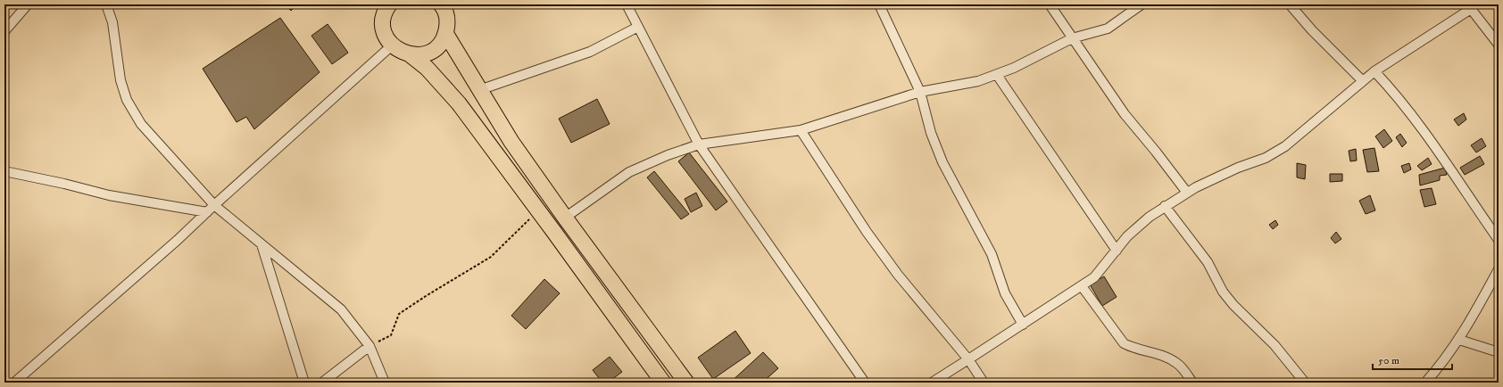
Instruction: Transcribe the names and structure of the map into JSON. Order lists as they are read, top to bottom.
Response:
{
  "scale_bar": "50 m"
}
